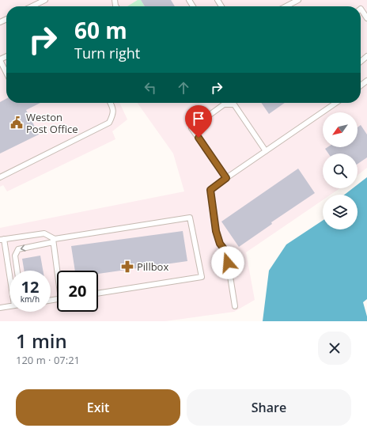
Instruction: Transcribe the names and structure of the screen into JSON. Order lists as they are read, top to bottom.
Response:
{
  "places": {
    "public building": ["Weston Post Office"],
    "pharmacy": ["Pillbox"]
  },
  "north": "bottom left",
  "page": {
    "turn": ["60 m", "Turn right"],
    "speed": "12 km/h",
    "limit": "20",
    "heading": ["1 min", "120 m · 07:21"],
    "buttons": ["Exit", "Share"]
  }
}
